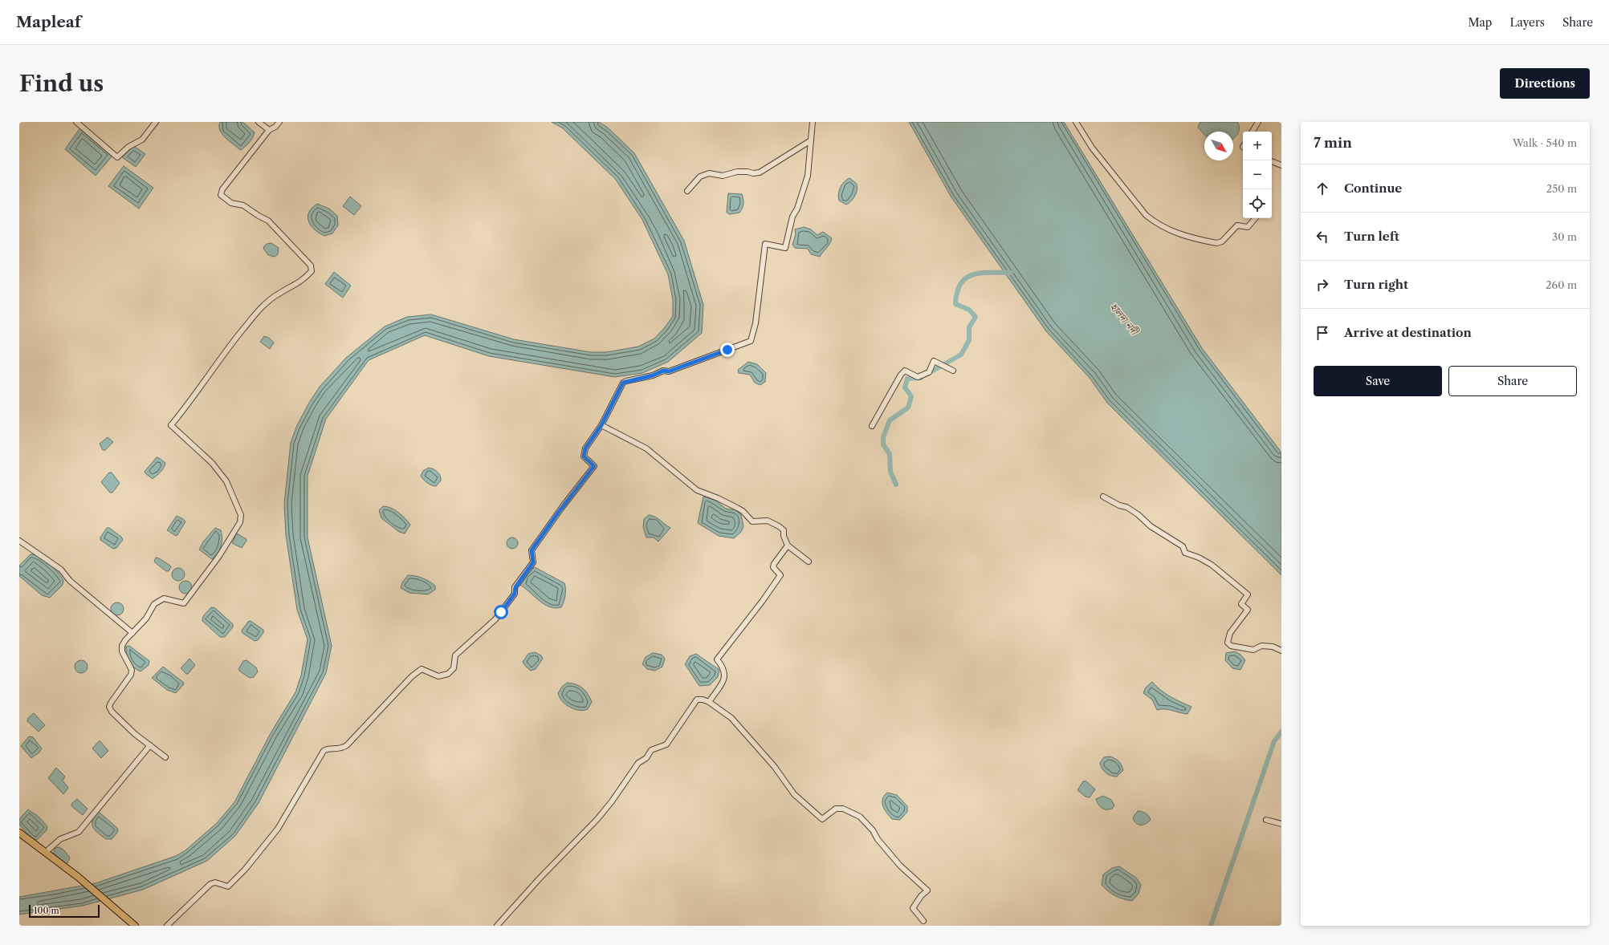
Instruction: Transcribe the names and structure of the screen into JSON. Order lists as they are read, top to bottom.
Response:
{
  "water": ["হালদা নদী"],
  "scale_bar": "100 m",
  "north": "bottom right",
  "page": {
    "header": "Mapleaf",
    "nav": ["Map", "Layers", "Share"],
    "buttons": [
      "Directions",
      ["Save", "Share"]
    ],
    "title": "Find us",
    "heading": ["7 min", "Walk · 540 m"],
    "map_buttons": ["+", "−"],
    "list": [
      ["Continue", "250 m"],
      ["Turn left", "30 m"],
      ["Turn right", "260 m"],
      "Arrive at destination"
    ],
    "scale": "100 m"
  }
}
